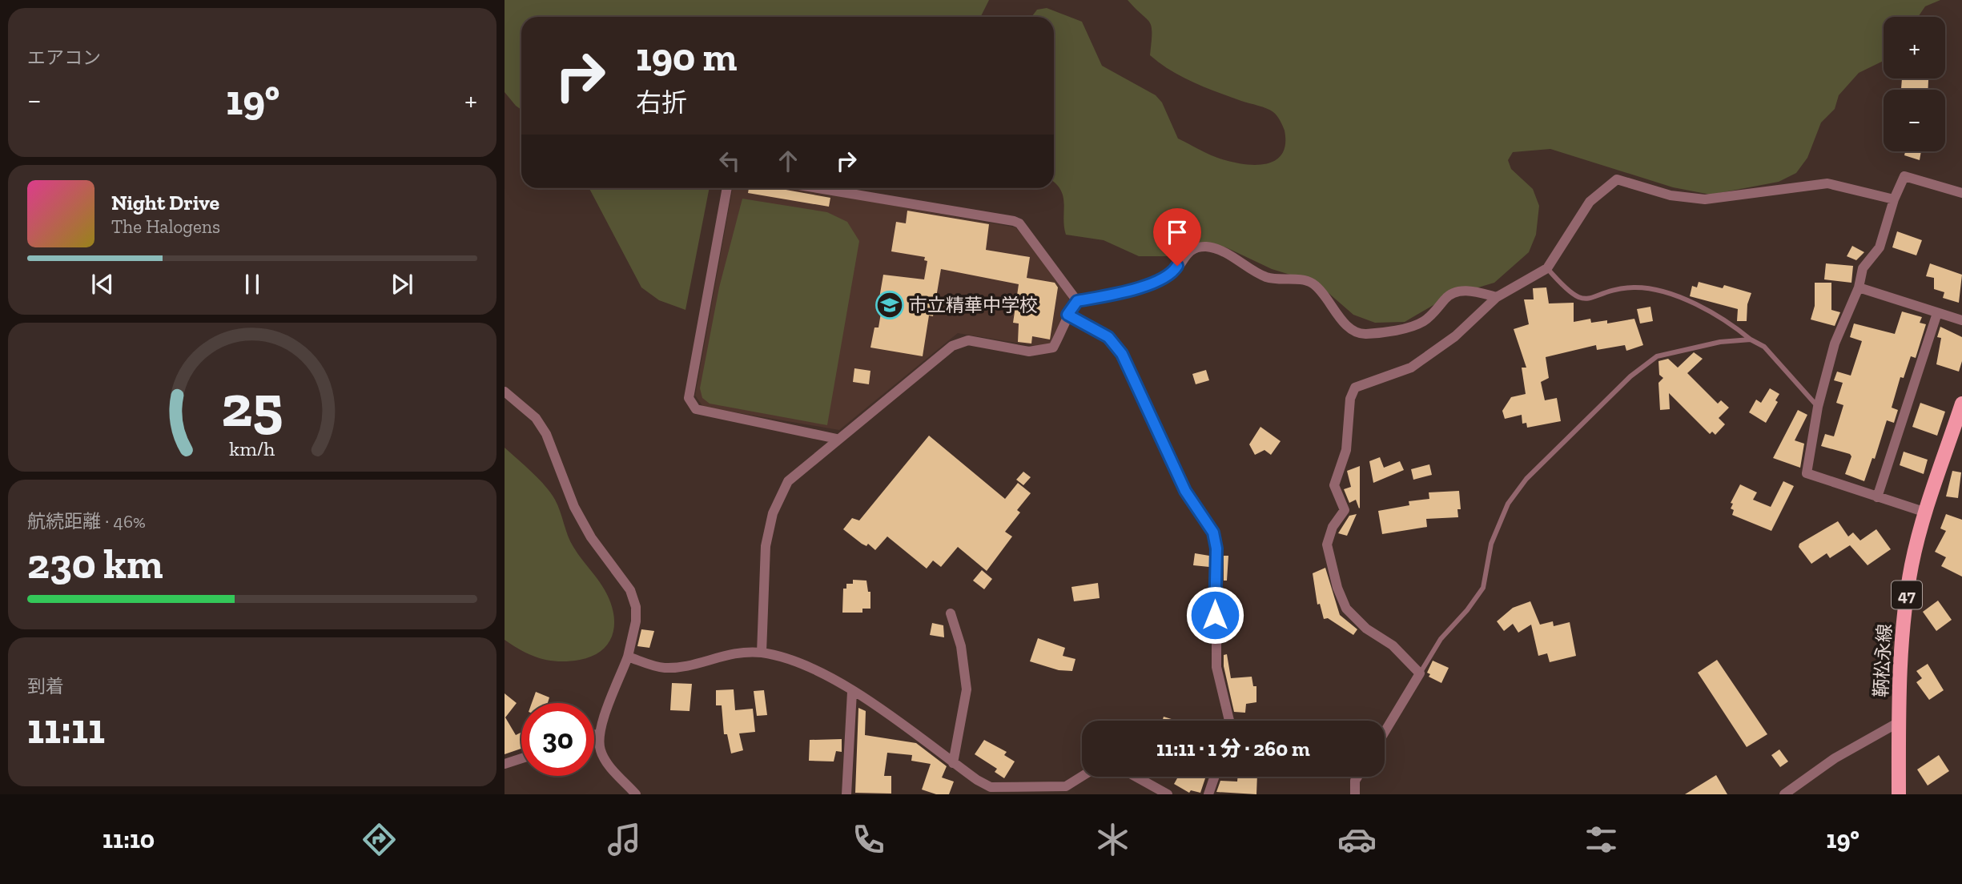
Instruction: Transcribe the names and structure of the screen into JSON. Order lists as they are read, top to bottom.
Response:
{
  "streets": {
    "main road": ["47", "鞆松永線"]
  },
  "places": {
    "school or university": ["市立精華中学校"]
  },
  "page": {
    "tile": [
      "エアコン",
      ["航続距離 · 46%", "230 km"],
      ["到着", "11:11"]
    ],
    "map_buttons": ["+", "−"],
    "turn": ["190 m", "右折"],
    "heat": ["−", "19°", "+"],
    "song": ["Night Drive", "The Halogens"],
    "limit": "30",
    "trip": "11:11 · 1 分 · 260 m",
    "tabs": ["11:10", "19°"],
    "gauge": ["25", "km/h"]
  }
}
